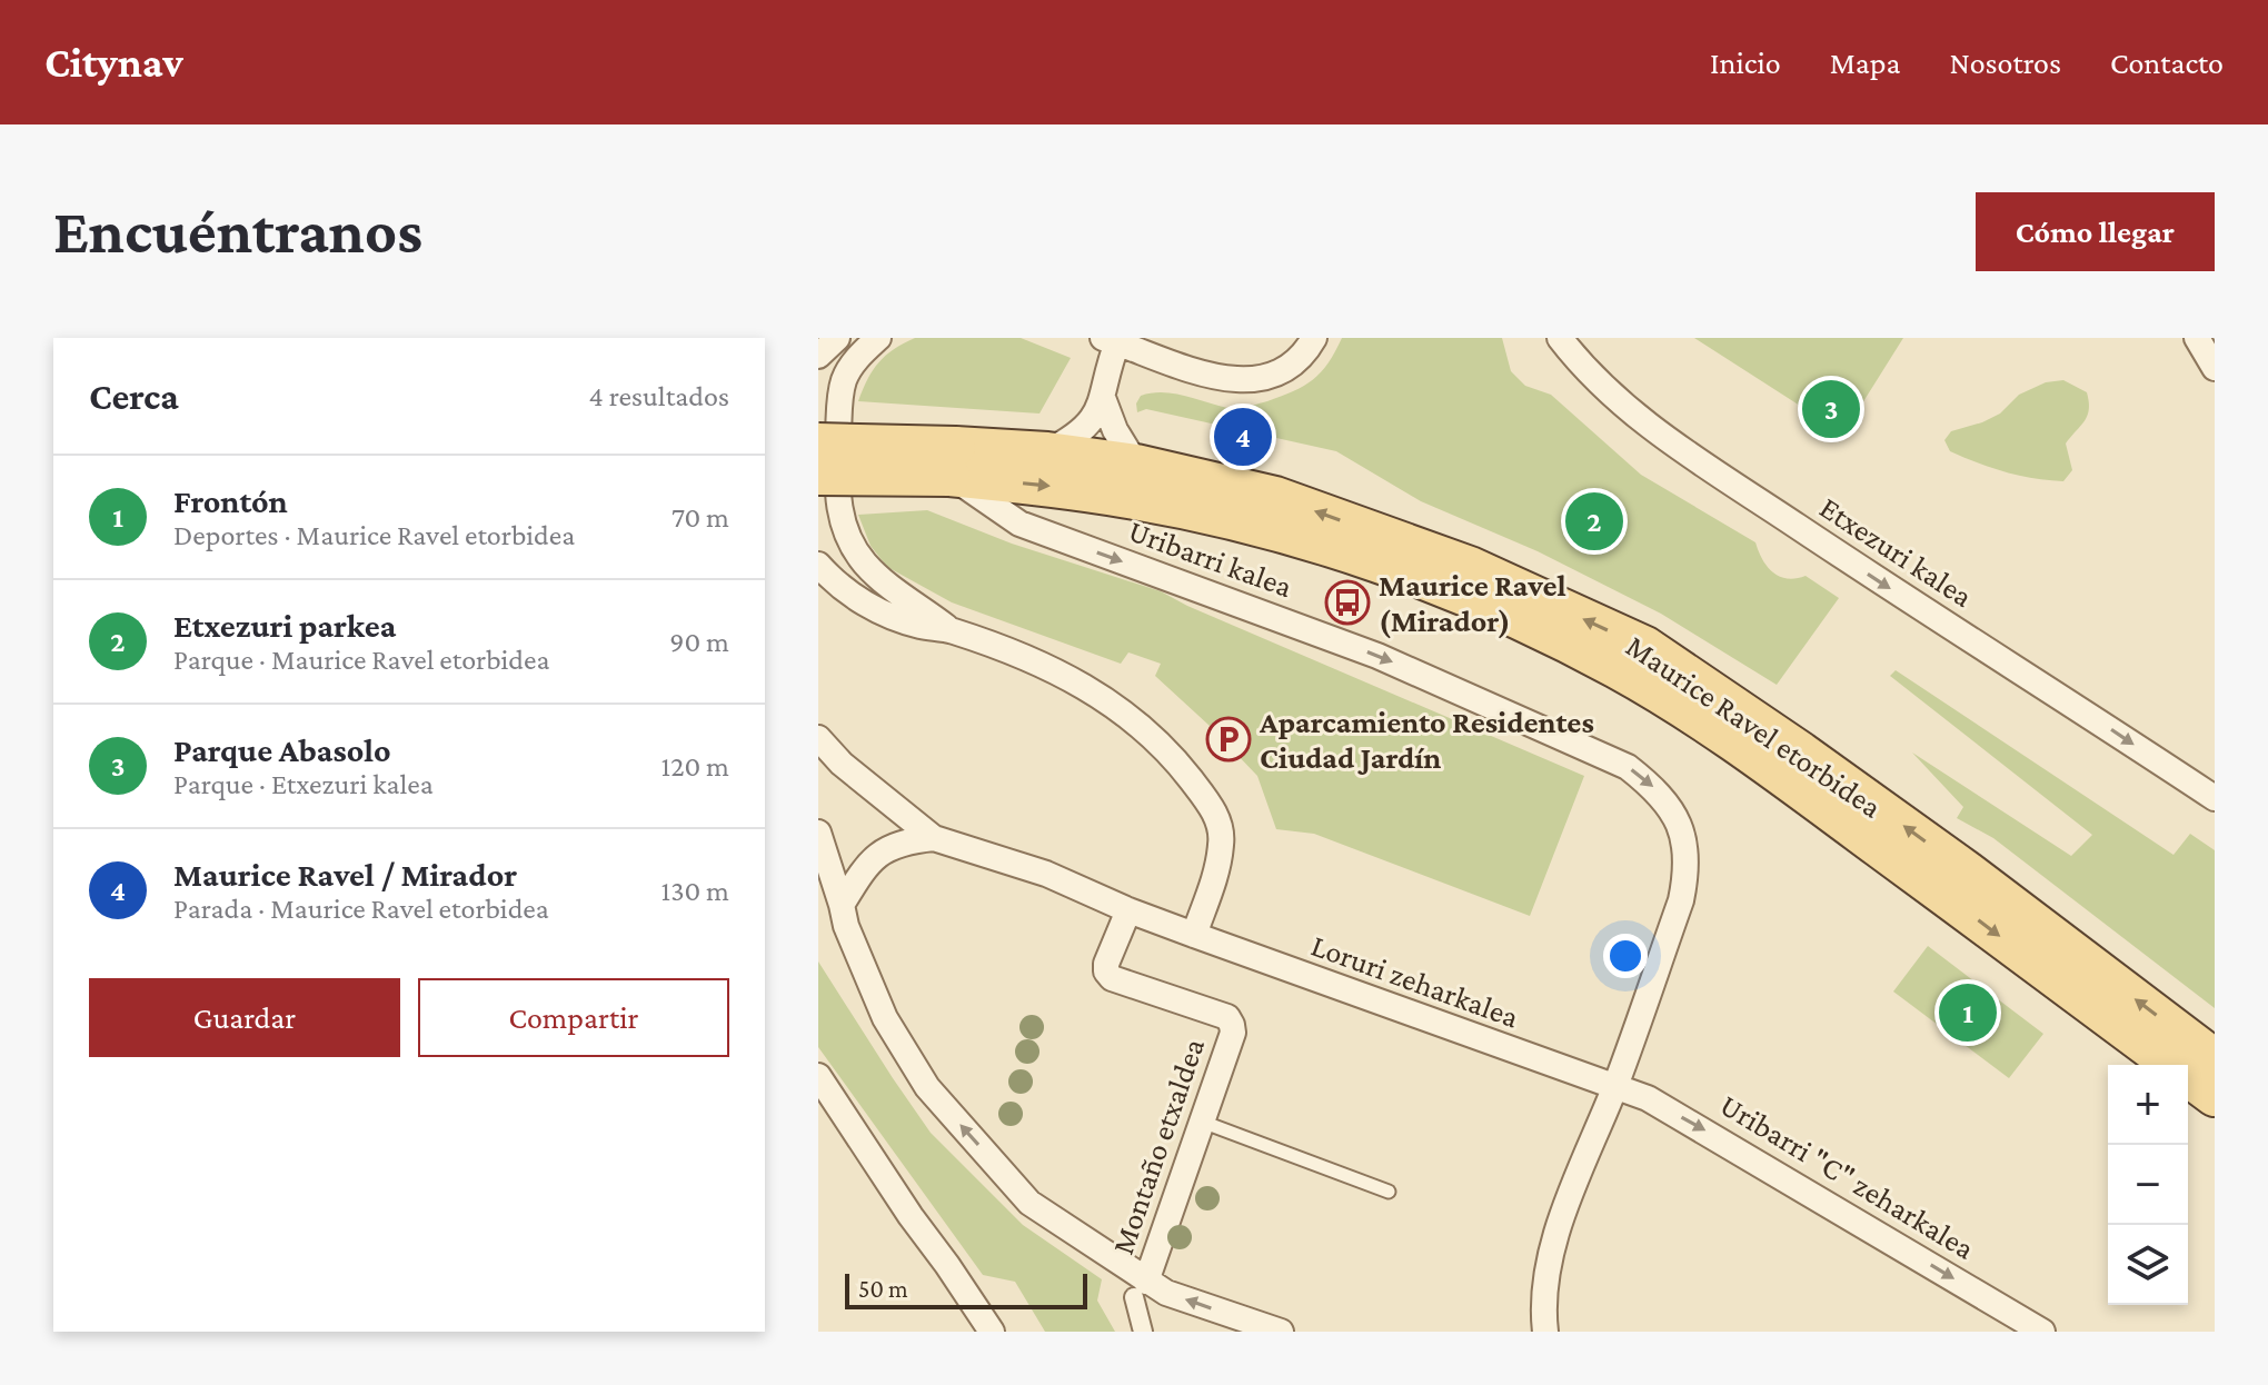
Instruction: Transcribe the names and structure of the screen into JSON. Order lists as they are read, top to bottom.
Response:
{
  "streets": {
    "main road": ["Maurice Ravel etorbidea"],
    "street": [
      "Etxezuri kalea",
      "Uribarri kalea",
      "Loruri zeharkalea",
      "Montaño etxaldea",
      "Uribarri \"C\" zeharkalea"
    ]
  },
  "crossings": [
    ["Uribarri kalea", "Maurice Ravel etorbidea"],
    ["Uribarri kalea", "Loruri zeharkalea"],
    ["Uribarri kalea", "Uribarri \"C\" zeharkalea"],
    ["Loruri zeharkalea", "Montaño etxaldea"],
    ["Loruri zeharkalea", "Uribarri \"C\" zeharkalea"]
  ],
  "one_way": ["Etxezuri kalea", "Uribarri kalea", "Uribarri \"C\" zeharkalea"],
  "places": {
    "bus stop": ["Maurice Ravel (Mirador)"],
    "parking": ["Aparcamiento Residentes Ciudad Jardín"]
  },
  "scale_bar": "50 m",
  "page": {
    "header": "Citynav",
    "nav": [
      "Inicio",
      "Mapa",
      "Nosotros",
      "Contacto"
    ],
    "buttons": [
      "Cómo llegar",
      ["Guardar", "Compartir"]
    ],
    "title": "Encuéntranos",
    "heading": ["Cerca", "4 resultados"],
    "pins": [
      "3",
      "4",
      "2",
      "1"
    ],
    "list": [
      {
        "mark": "1",
        "name": "Frontón",
        "note": "Deportes · Maurice Ravel etorbidea",
        "value": "70 m"
      },
      {
        "mark": "2",
        "name": "Etxezuri parkea",
        "note": "Parque · Maurice Ravel etorbidea",
        "value": "90 m"
      },
      {
        "mark": "3",
        "name": "Parque Abasolo",
        "note": "Parque · Etxezuri kalea",
        "value": "120 m"
      },
      {
        "mark": "4",
        "name": "Maurice Ravel / Mirador",
        "note": "Parada · Maurice Ravel etorbidea",
        "value": "130 m"
      }
    ],
    "map_buttons": ["+", "−"],
    "scale": "50 m"
  }
}
